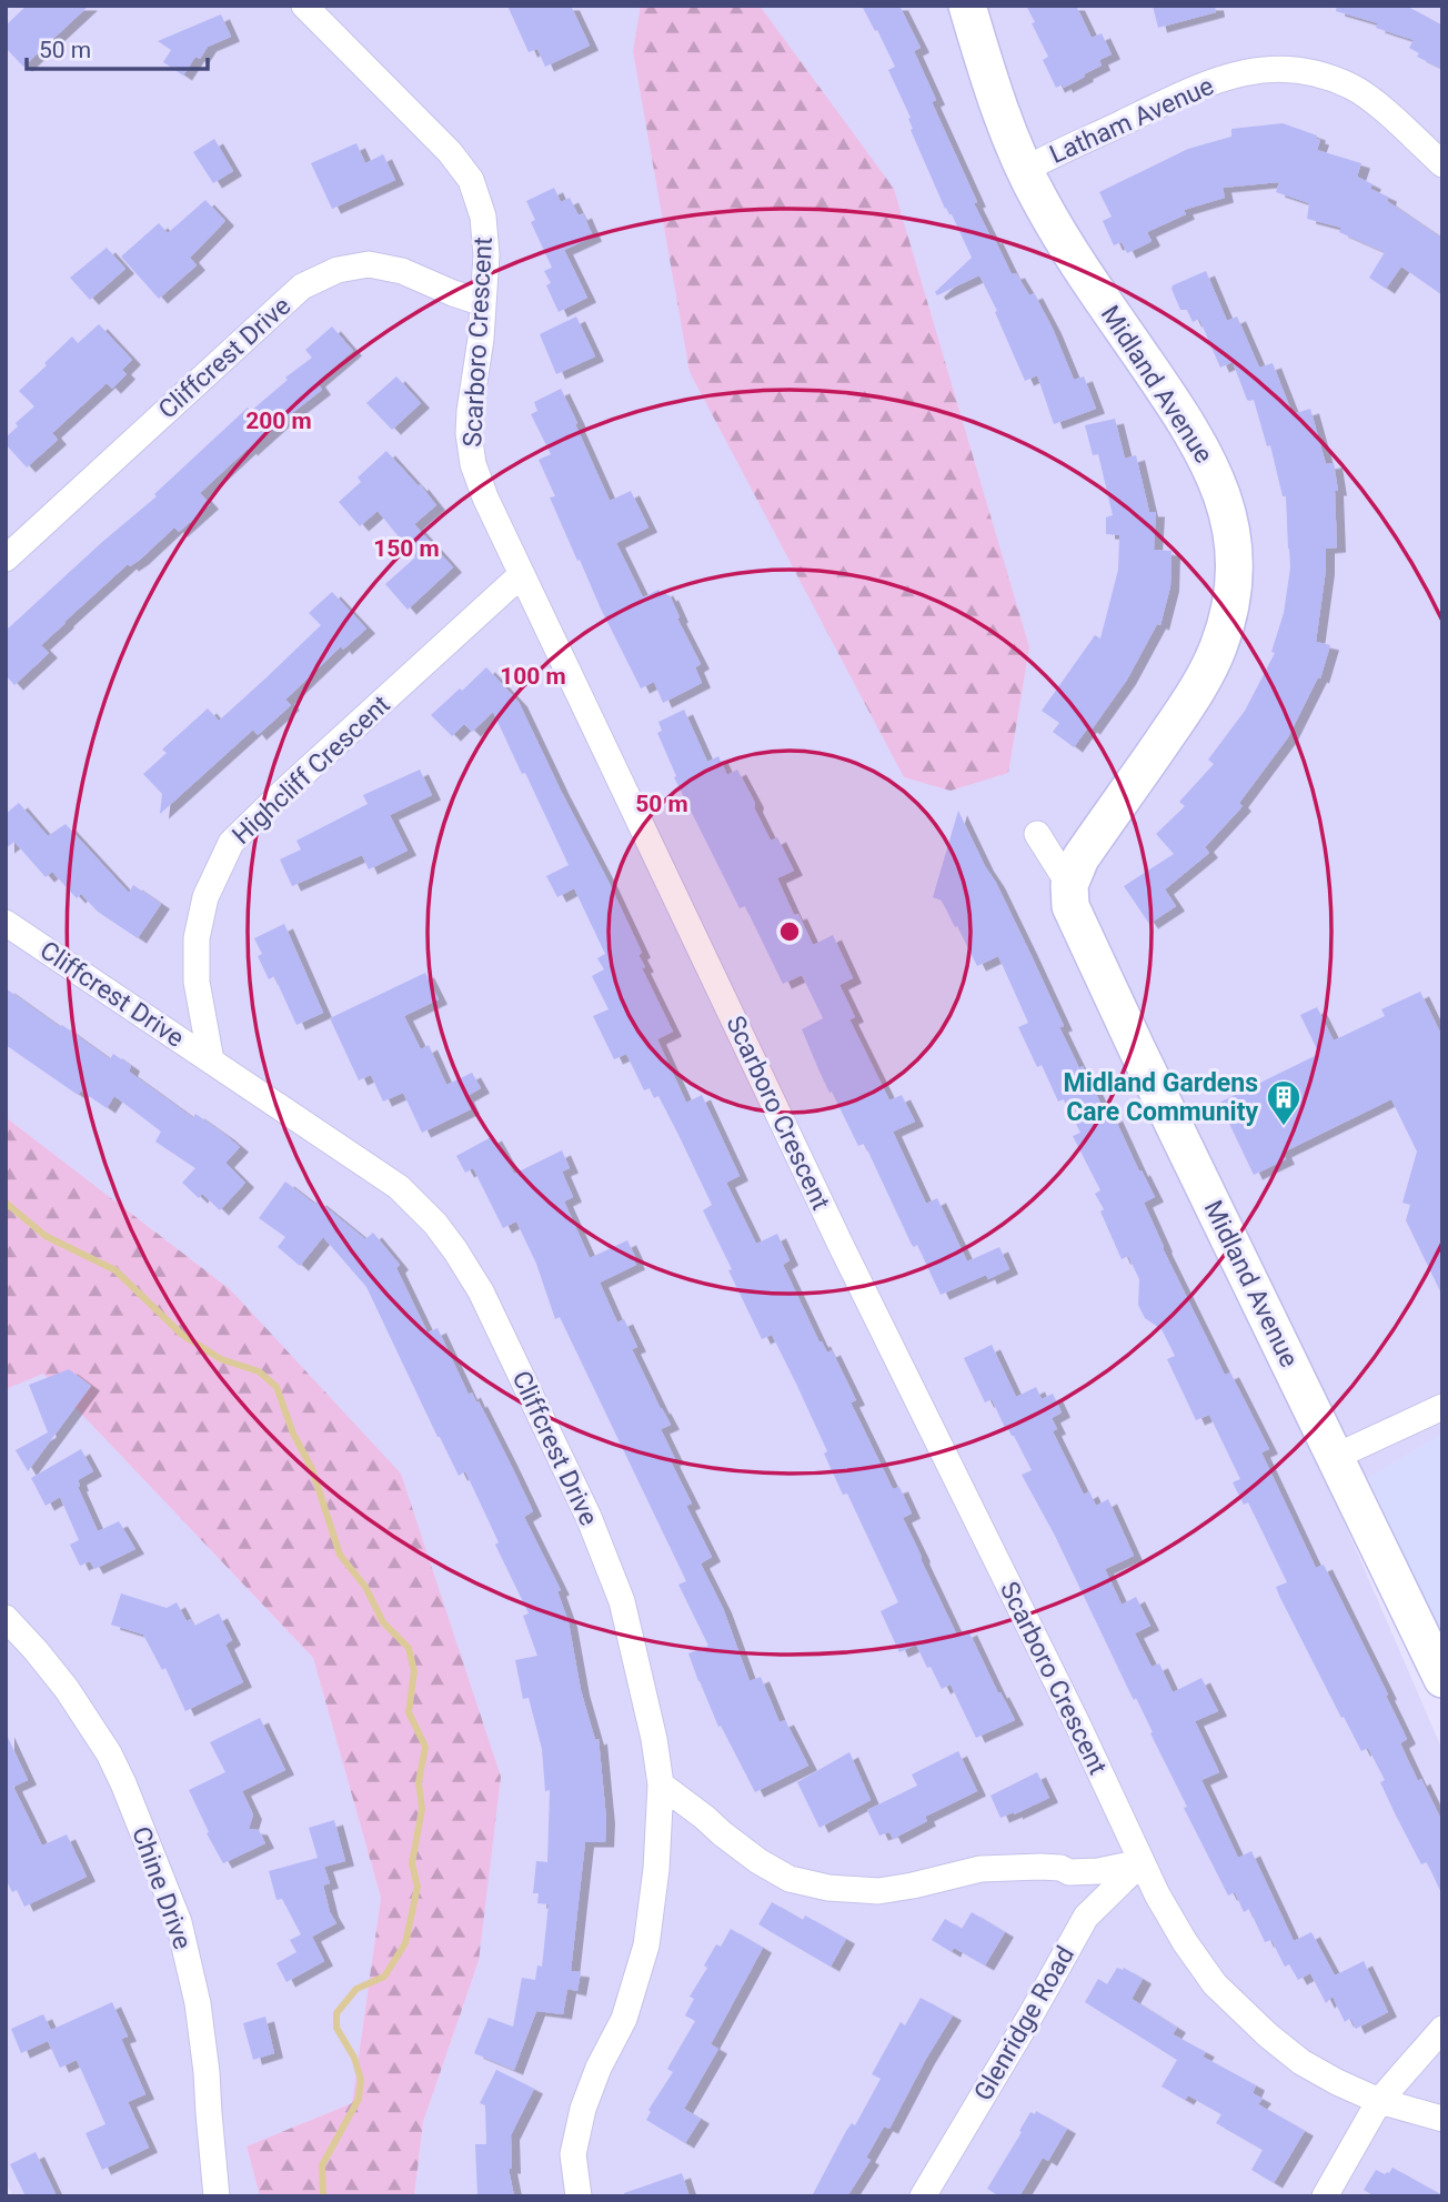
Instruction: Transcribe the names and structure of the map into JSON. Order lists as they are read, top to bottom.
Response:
{
  "streets": {
    "street": [
      "Latham Avenue",
      "Scarboro Crescent",
      "Cliffcrest Drive",
      "Midland Avenue",
      "Highcliff Crescent",
      "Chine Drive",
      "Glenridge Road"
    ]
  },
  "crossings": [
    ["Latham Avenue", "Midland Avenue"],
    ["Scarboro Crescent", "Cliffcrest Drive"],
    ["Scarboro Crescent", "Highcliff Crescent"],
    ["Scarboro Crescent", "Glenridge Road"],
    ["Cliffcrest Drive", "Highcliff Crescent"]
  ],
  "places": {
    "building": ["Midland Gardens Care Community"]
  },
  "scale_bar": "50 m",
  "rings": [
    "200 m",
    "150 m",
    "100 m",
    "50 m"
  ]
}
